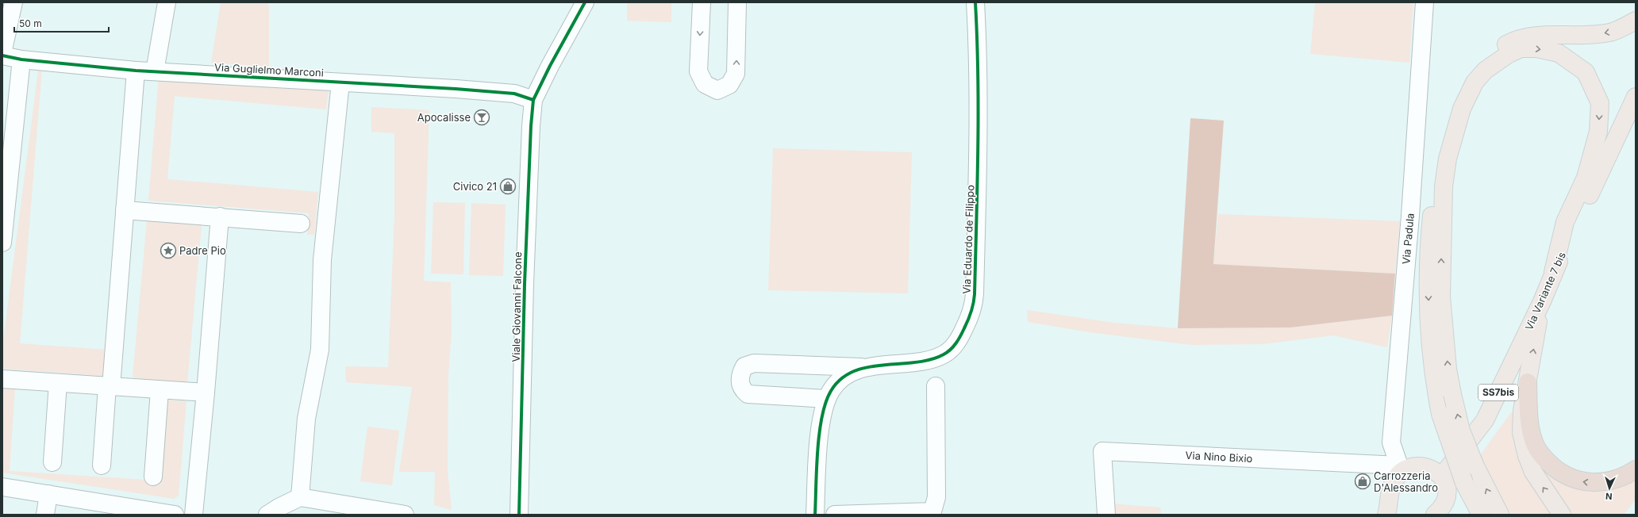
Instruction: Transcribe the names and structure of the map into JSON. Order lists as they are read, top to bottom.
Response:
{
  "streets": {
    "main road": ["Via Variante 7 bis", "SS7bis"],
    "street": [
      "Via Guglielmo Marconi",
      "Via Padula",
      "Via Eduardo de Filippo",
      "Viale Giovanni Falcone",
      "Via Nino Bixio"
    ]
  },
  "crossings": [
    ["Via Guglielmo Marconi", "Viale Giovanni Falcone"],
    ["Via Padula", "Via Nino Bixio"]
  ],
  "places": {
    "bar": ["Apocalisse"],
    "shop": ["Civico 21", "Carrozzeria D'Alessandro"],
    "place": ["Padre Pio"]
  },
  "scale_bar": "50 m",
  "north": "bottom"
}
